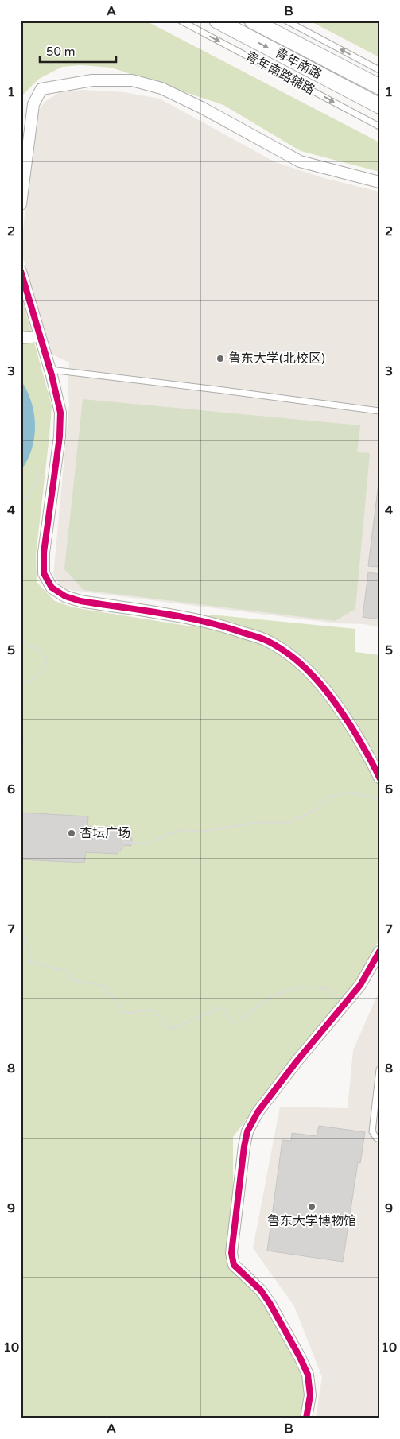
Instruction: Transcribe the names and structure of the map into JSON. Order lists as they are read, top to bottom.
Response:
{
  "streets": {
    "main road": ["青年南路"],
    "lane": ["青年南路辅路"]
  },
  "one_way": ["青年南路辅路"],
  "places": ["鲁东大学(北校区)", "杏坛广场", "鲁东大学博物馆"],
  "scale_bar": "50 m",
  "grid": {
    "columns": ["A", "B"],
    "rows": [
      "1",
      "2",
      "3",
      "4",
      "5",
      "6",
      "7",
      "8",
      "9",
      "10"
    ]
  }
}
